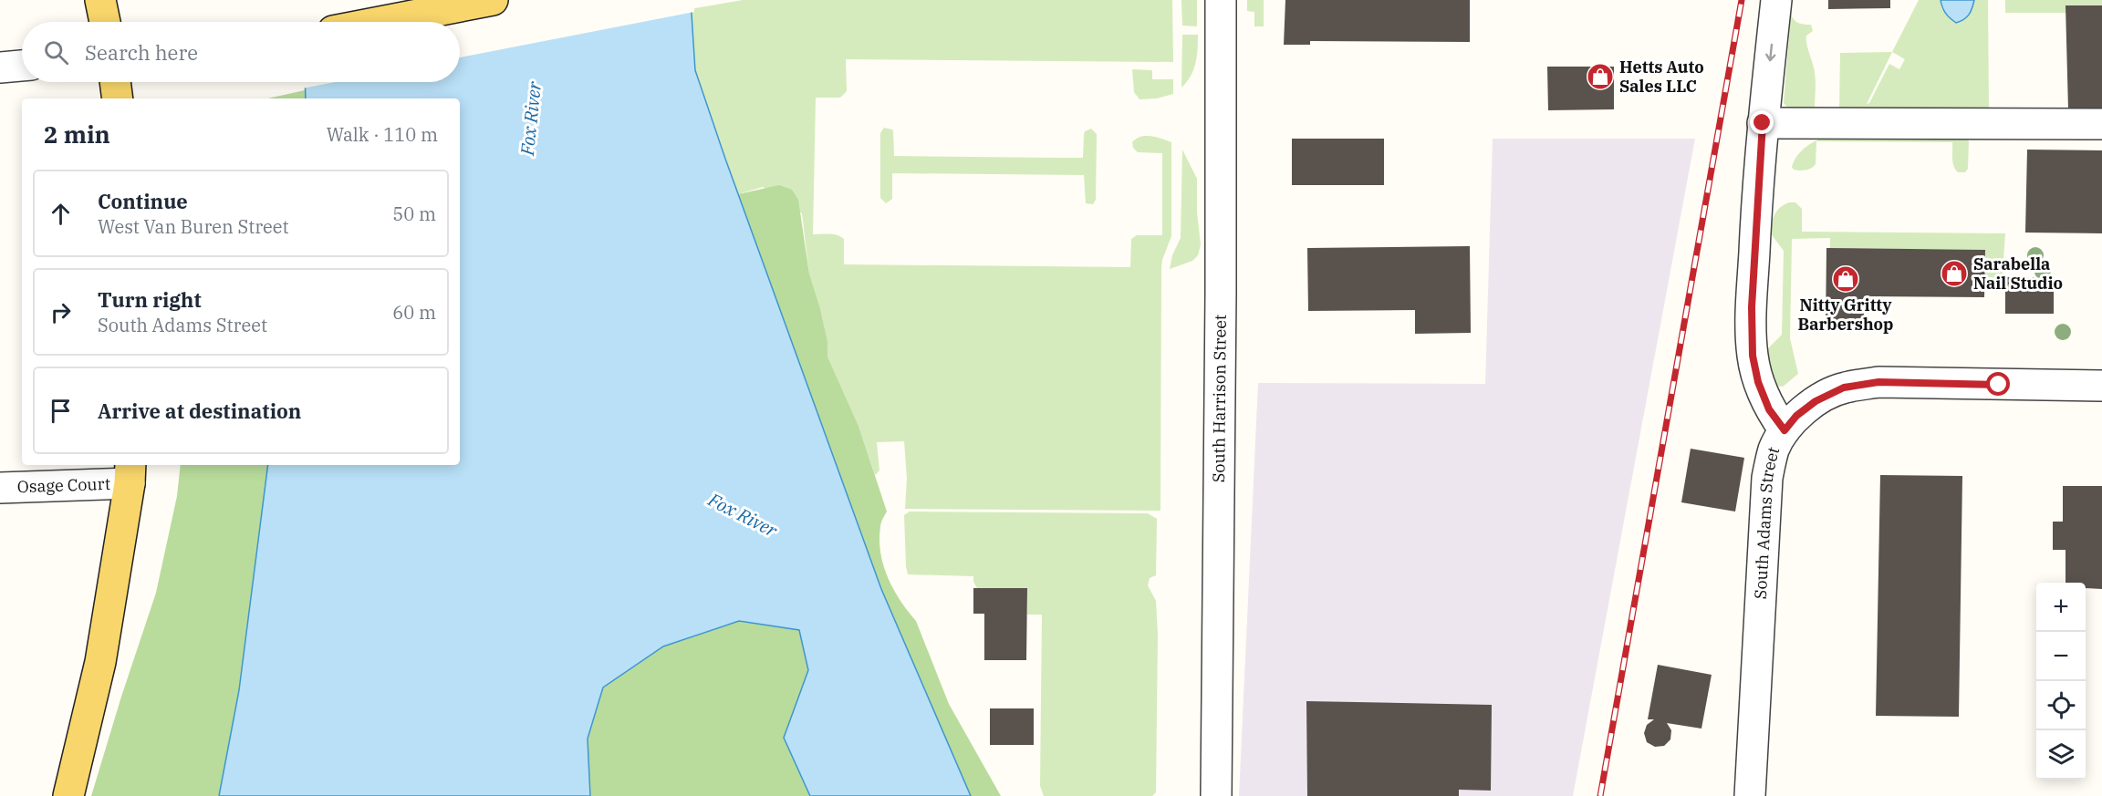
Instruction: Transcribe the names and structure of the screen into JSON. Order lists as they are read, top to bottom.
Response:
{
  "streets": {
    "street": ["South Harrison Street", "Osage Court", "South Adams Street"]
  },
  "water": ["Fox River"],
  "places": {
    "shop": ["Hetts Auto Sales LLC", "Sarabella Nail Studio", "Nitty Gritty Barbershop"]
  },
  "page": {
    "search": "Search here",
    "heading": ["2 min", "Walk · 110 m"],
    "list": [
      ["Continue", "West Van Buren Street", "50 m"],
      ["Turn right", "South Adams Street", "60 m"],
      "Arrive at destination"
    ],
    "map_buttons": ["+", "−"]
  }
}
